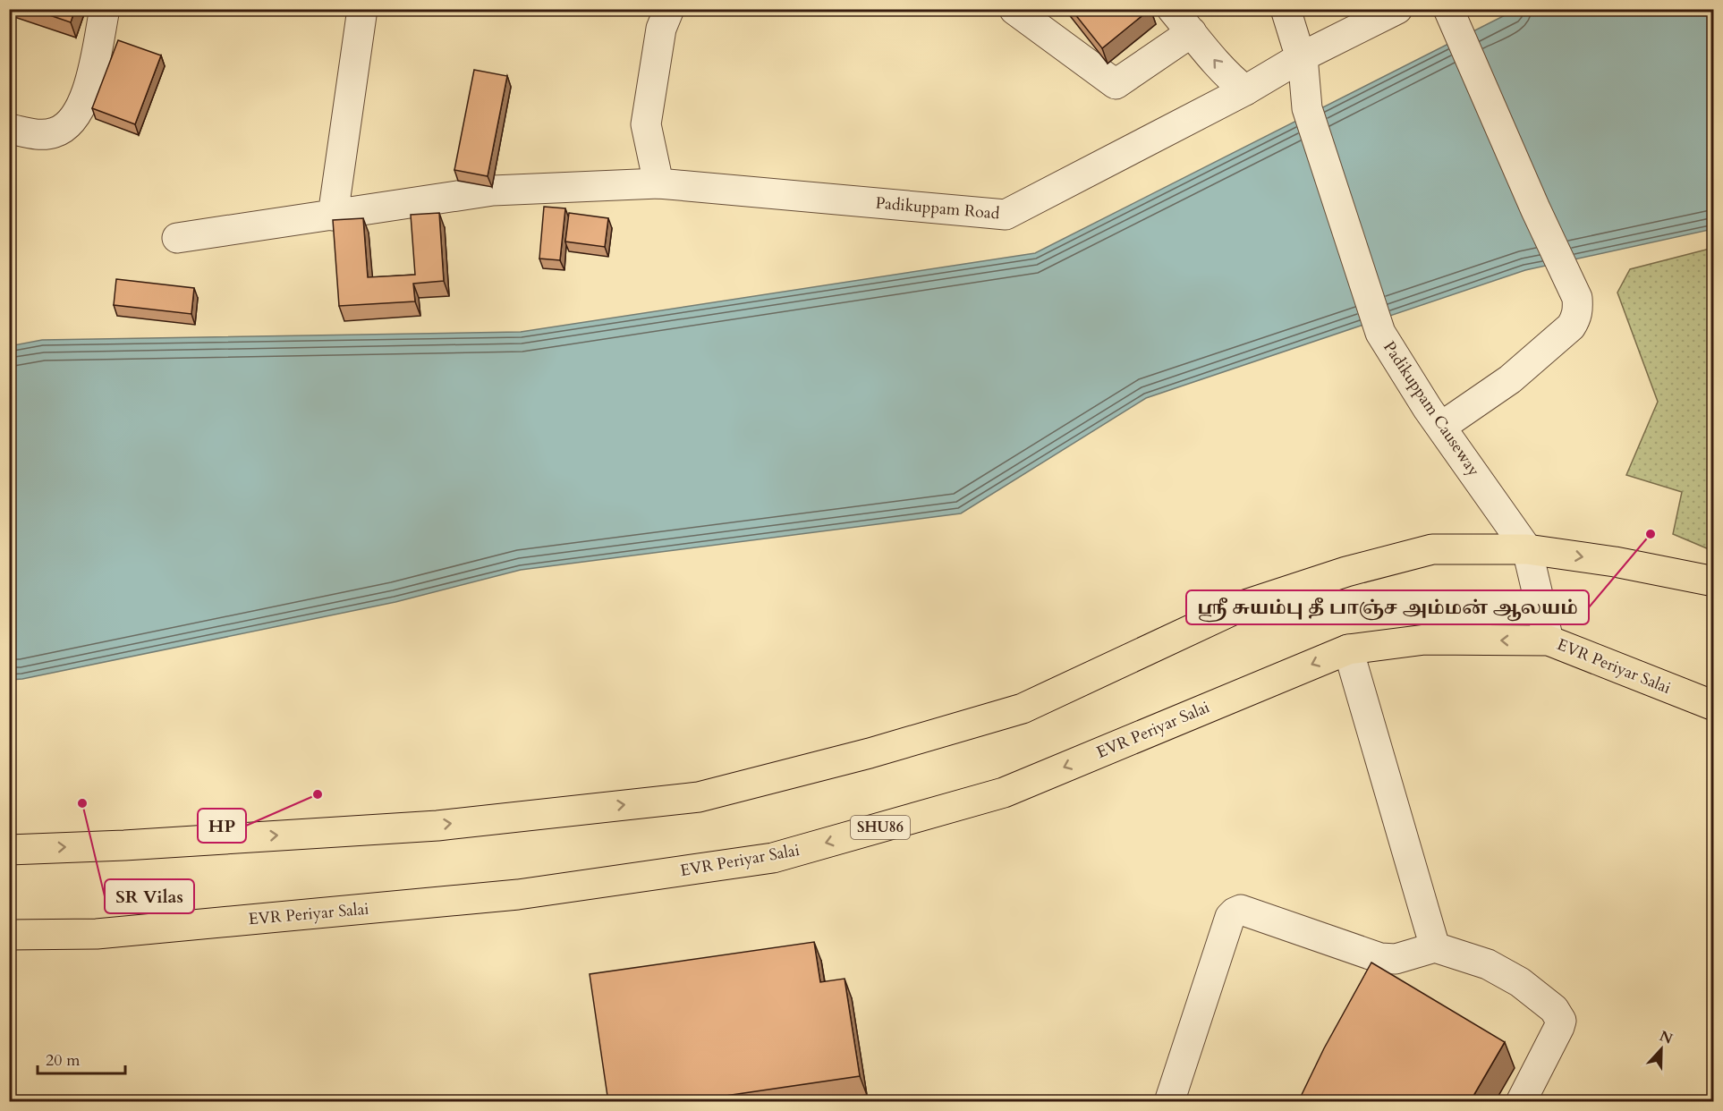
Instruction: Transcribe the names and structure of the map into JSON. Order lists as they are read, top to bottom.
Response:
{
  "streets": {
    "main road": ["EVR Periyar Salai", "SHU86"],
    "street": ["Padikuppam Road", "Padikuppam Causeway"]
  },
  "crossings": [
    ["Padikuppam Road", "Padikuppam Causeway"],
    ["Padikuppam Causeway", "EVR Periyar Salai"]
  ],
  "places": ["ஶ்ரீ சுயம்பு தீ பாஞ்ச அம்மன் ஆலயம்", "HP", "SR Vilas"],
  "scale_bar": "20 m",
  "north": "top"
}
